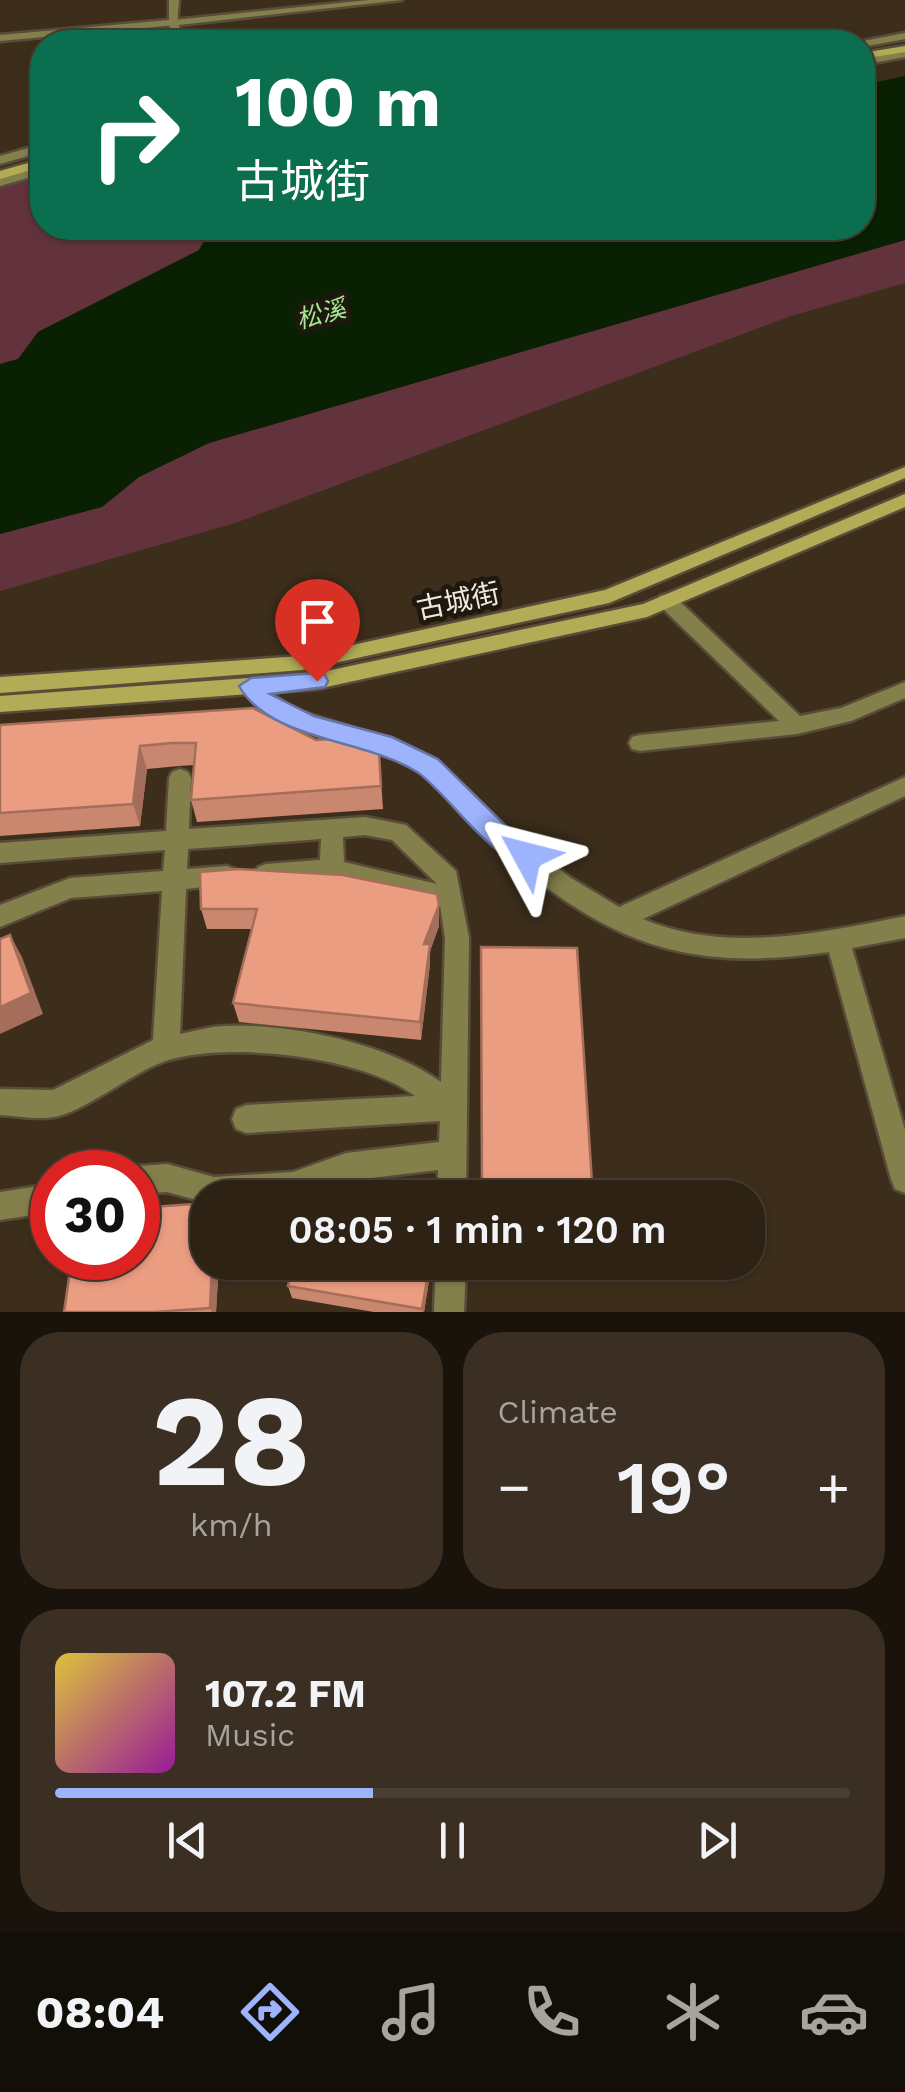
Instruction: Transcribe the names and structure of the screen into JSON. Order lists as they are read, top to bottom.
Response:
{
  "streets": {
    "main road": ["古城街"]
  },
  "water": ["松溪"],
  "page": {
    "turn": ["100 m", "古城街"],
    "limit": "30",
    "trip": "08:05 · 1 min · 120 m",
    "tile": [
      ["28", "km/h"],
      "Climate"
    ],
    "heat": ["−", "19°", "+"],
    "song": ["107.2 FM", "Music"],
    "tabs": "08:04"
  }
}
